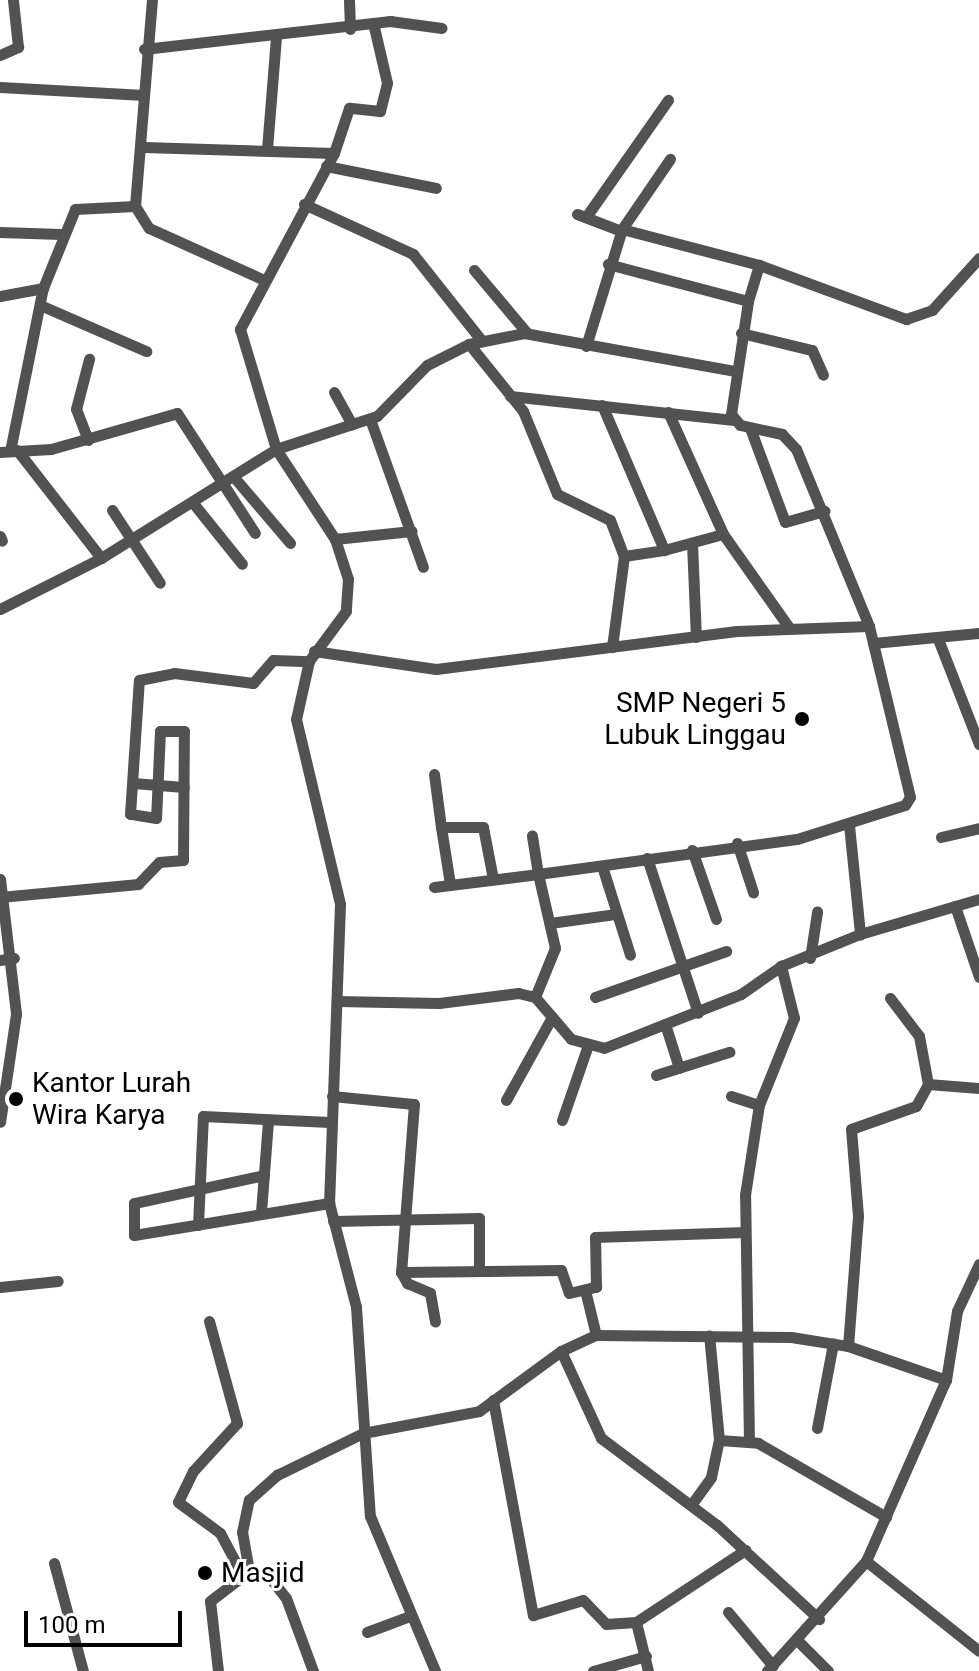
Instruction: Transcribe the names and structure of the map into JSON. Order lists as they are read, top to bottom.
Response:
{
  "places": ["SMP Negeri 5 Lubuk Linggau", "Kantor Lurah Wira Karya", "Masjid"],
  "scale_bar": "100 m"
}
